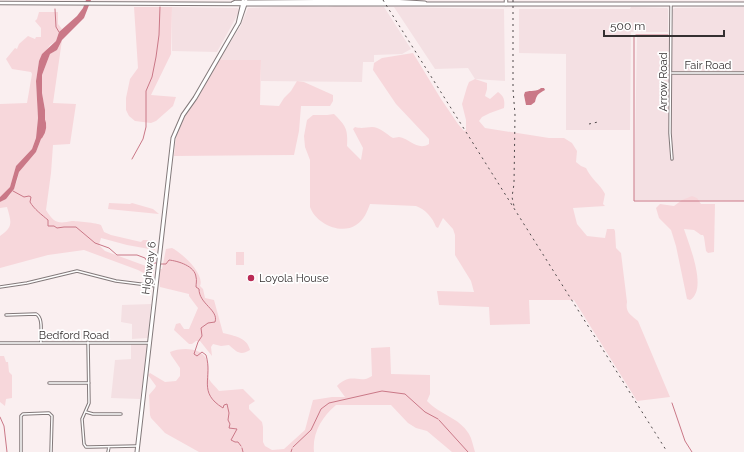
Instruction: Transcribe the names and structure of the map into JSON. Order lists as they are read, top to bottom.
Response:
{
  "streets": {
    "main road": ["Highway 6"],
    "street": ["Fair Road", "Arrow Road", "Bedford Road"]
  },
  "crossings": [
    ["Fair Road", "Arrow Road"],
    ["Highway 6", "Bedford Road"]
  ],
  "places": ["Loyola House"],
  "scale_bar": "500 m"
}
